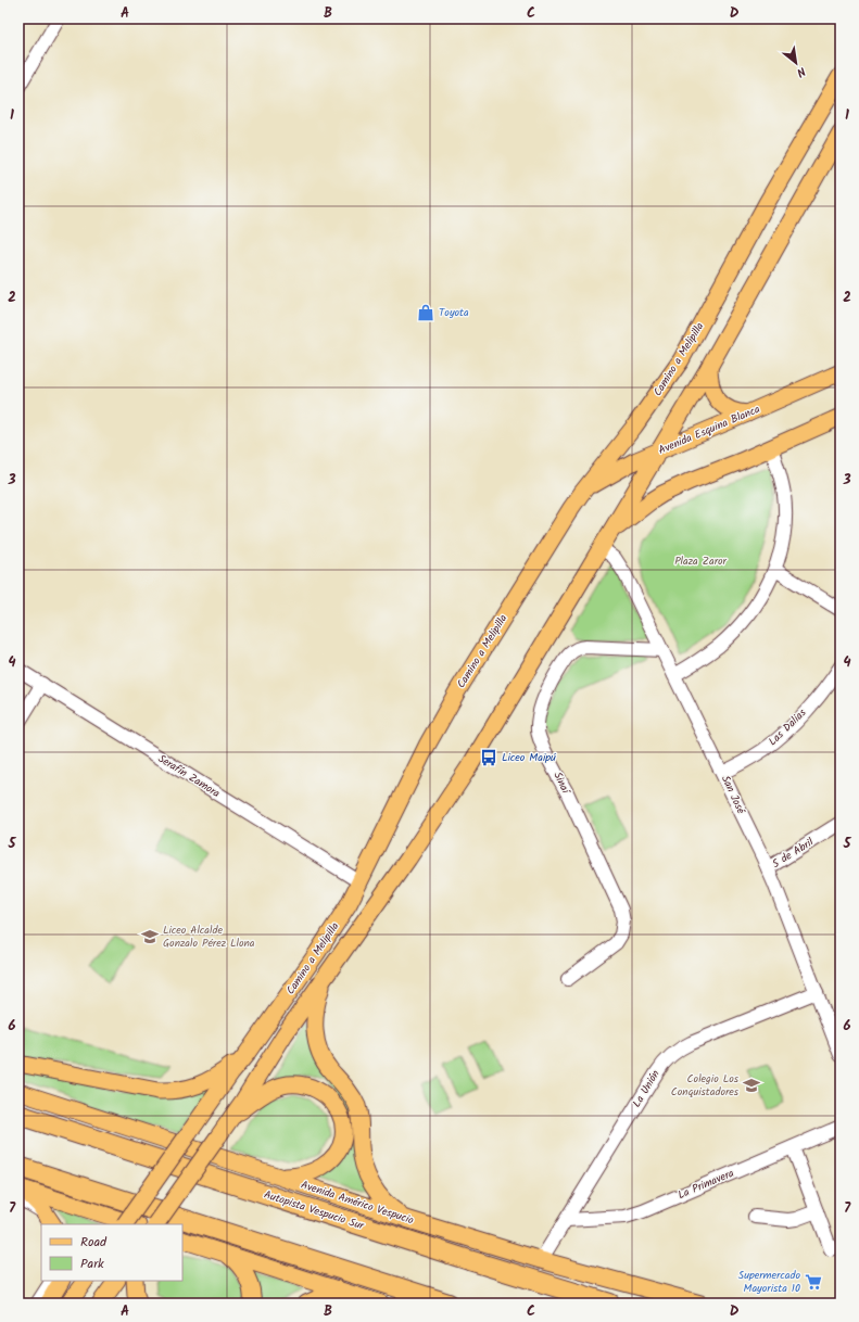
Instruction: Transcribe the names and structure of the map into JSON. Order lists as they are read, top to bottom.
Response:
{
  "streets": {
    "highway": ["Autopista Vespucio Sur"],
    "main road": ["Camino a Melipilla", "Avenida Esquina Blanca", "Avenida Américo Vespucio"],
    "street": [
      "Las Dalias",
      "Serafín Zamora",
      "Sinaí",
      "San José",
      "5 de Abril",
      "La Unión",
      "La Primavera"
    ]
  },
  "crossings": [
    ["Camino a Melipilla", "Avenida Esquina Blanca"],
    ["Camino a Melipilla", "Serafín Zamora"],
    ["Camino a Melipilla", "San José"],
    ["Las Dalias", "San José"],
    ["Sinaí", "San José"],
    ["San José", "5 de Abril"],
    ["San José", "La Unión"],
    ["La Unión", "La Primavera"],
    ["La Unión", "Avenida Américo Vespucio"]
  ],
  "parks": ["Plaza Zaror"],
  "places": {
    "shop": ["Toyota"],
    "bus stop": ["Liceo Maipú"],
    "school or university": ["Liceo Alcalde Gonzalo Pérez Llona", "Colegio Los Conquistadores"],
    "supermarket": ["Supermercado Mayorista 10"]
  },
  "legend": ["Road", "Park"],
  "north": "bottom right",
  "grid": {
    "columns": [
      "A",
      "B",
      "C",
      "D"
    ],
    "rows": [
      "1",
      "2",
      "3",
      "4",
      "5",
      "6",
      "7"
    ]
  }
}
